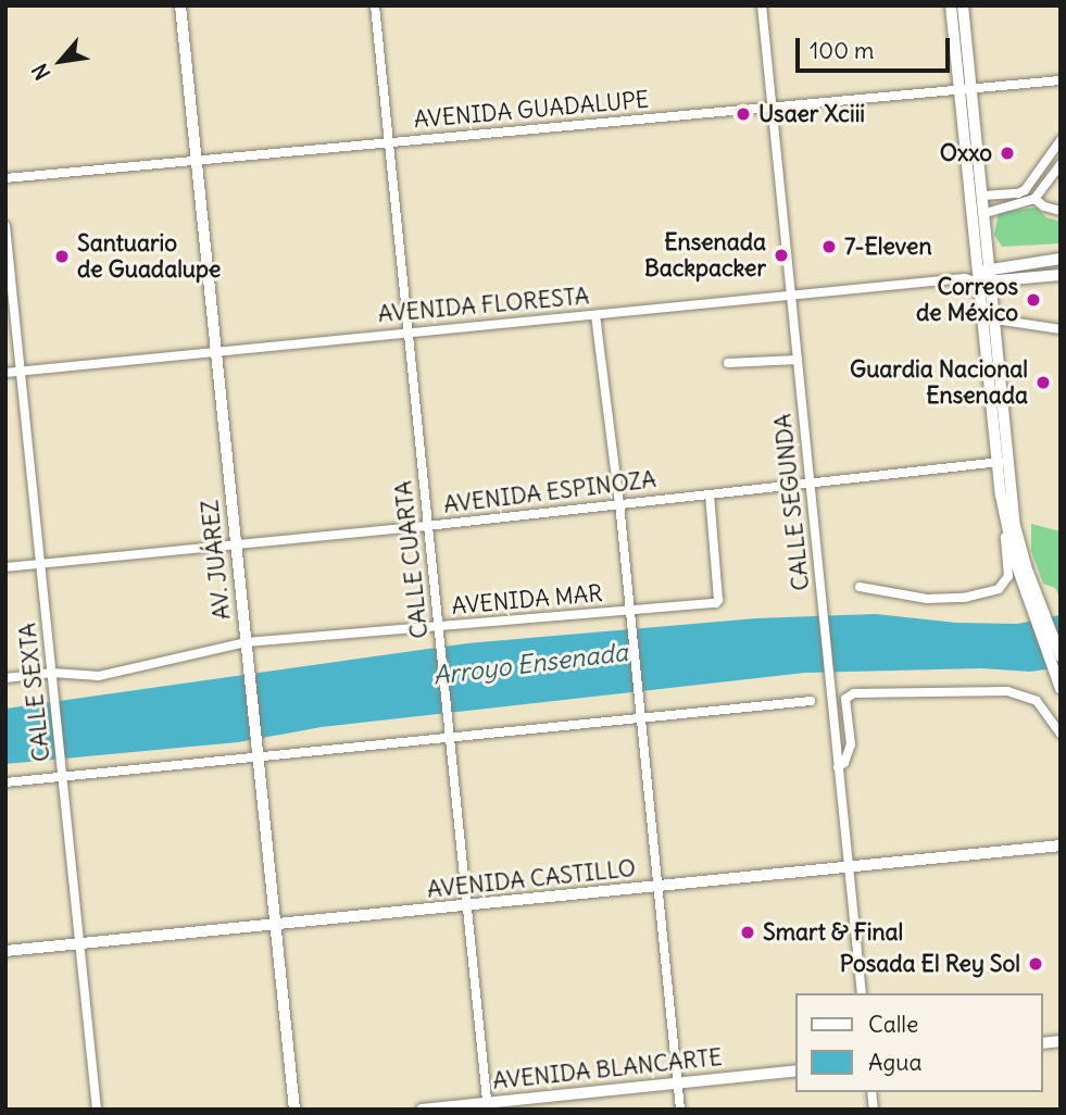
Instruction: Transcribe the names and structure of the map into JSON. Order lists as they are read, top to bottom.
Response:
{
  "streets": {
    "main road": [
      "AVENIDA FLORESTA",
      "AV. JUÁREZ",
      "AVENIDA CASTILLO",
      "AVENIDA BLANCARTE"
    ],
    "street": [
      "AVENIDA GUADALUPE",
      "AVENIDA ESPINOZA",
      "CALLE SEGUNDA",
      "CALLE CUARTA",
      "AVENIDA MAR",
      "CALLE SEXTA"
    ]
  },
  "crossings": [
    ["AVENIDA GUADALUPE", "CALLE SEGUNDA"],
    ["AVENIDA GUADALUPE", "AV. JUÁREZ"],
    ["AVENIDA GUADALUPE", "CALLE CUARTA"],
    ["AVENIDA FLORESTA", "CALLE SEGUNDA"],
    ["AVENIDA FLORESTA", "AV. JUÁREZ"],
    ["AVENIDA FLORESTA", "CALLE CUARTA"],
    ["AVENIDA FLORESTA", "CALLE SEXTA"],
    ["AVENIDA ESPINOZA", "CALLE SEGUNDA"],
    ["AVENIDA ESPINOZA", "AV. JUÁREZ"],
    ["AVENIDA ESPINOZA", "CALLE CUARTA"],
    ["AVENIDA ESPINOZA", "AVENIDA MAR"],
    ["AVENIDA ESPINOZA", "CALLE SEXTA"],
    ["CALLE SEGUNDA", "AVENIDA CASTILLO"],
    ["AV. JUÁREZ", "AVENIDA MAR"],
    ["AV. JUÁREZ", "AVENIDA CASTILLO"],
    ["CALLE CUARTA", "AVENIDA MAR"],
    ["CALLE CUARTA", "AVENIDA CASTILLO"],
    ["CALLE CUARTA", "AVENIDA BLANCARTE"],
    ["AVENIDA MAR", "CALLE SEXTA"],
    ["CALLE SEXTA", "AVENIDA CASTILLO"]
  ],
  "water": ["Arroyo Ensenada"],
  "places": [
    "Usaer Xciii",
    "Oxxo",
    "7-Eleven",
    "Ensenada Backpacker",
    "Santuario de Guadalupe",
    "Correos de México",
    "Guardia Nacional Ensenada",
    "Smart & Final",
    "Posada El Rey Sol"
  ],
  "legend": ["Calle", "Agua"],
  "scale_bar": "100 m",
  "north": "bottom left"
}
